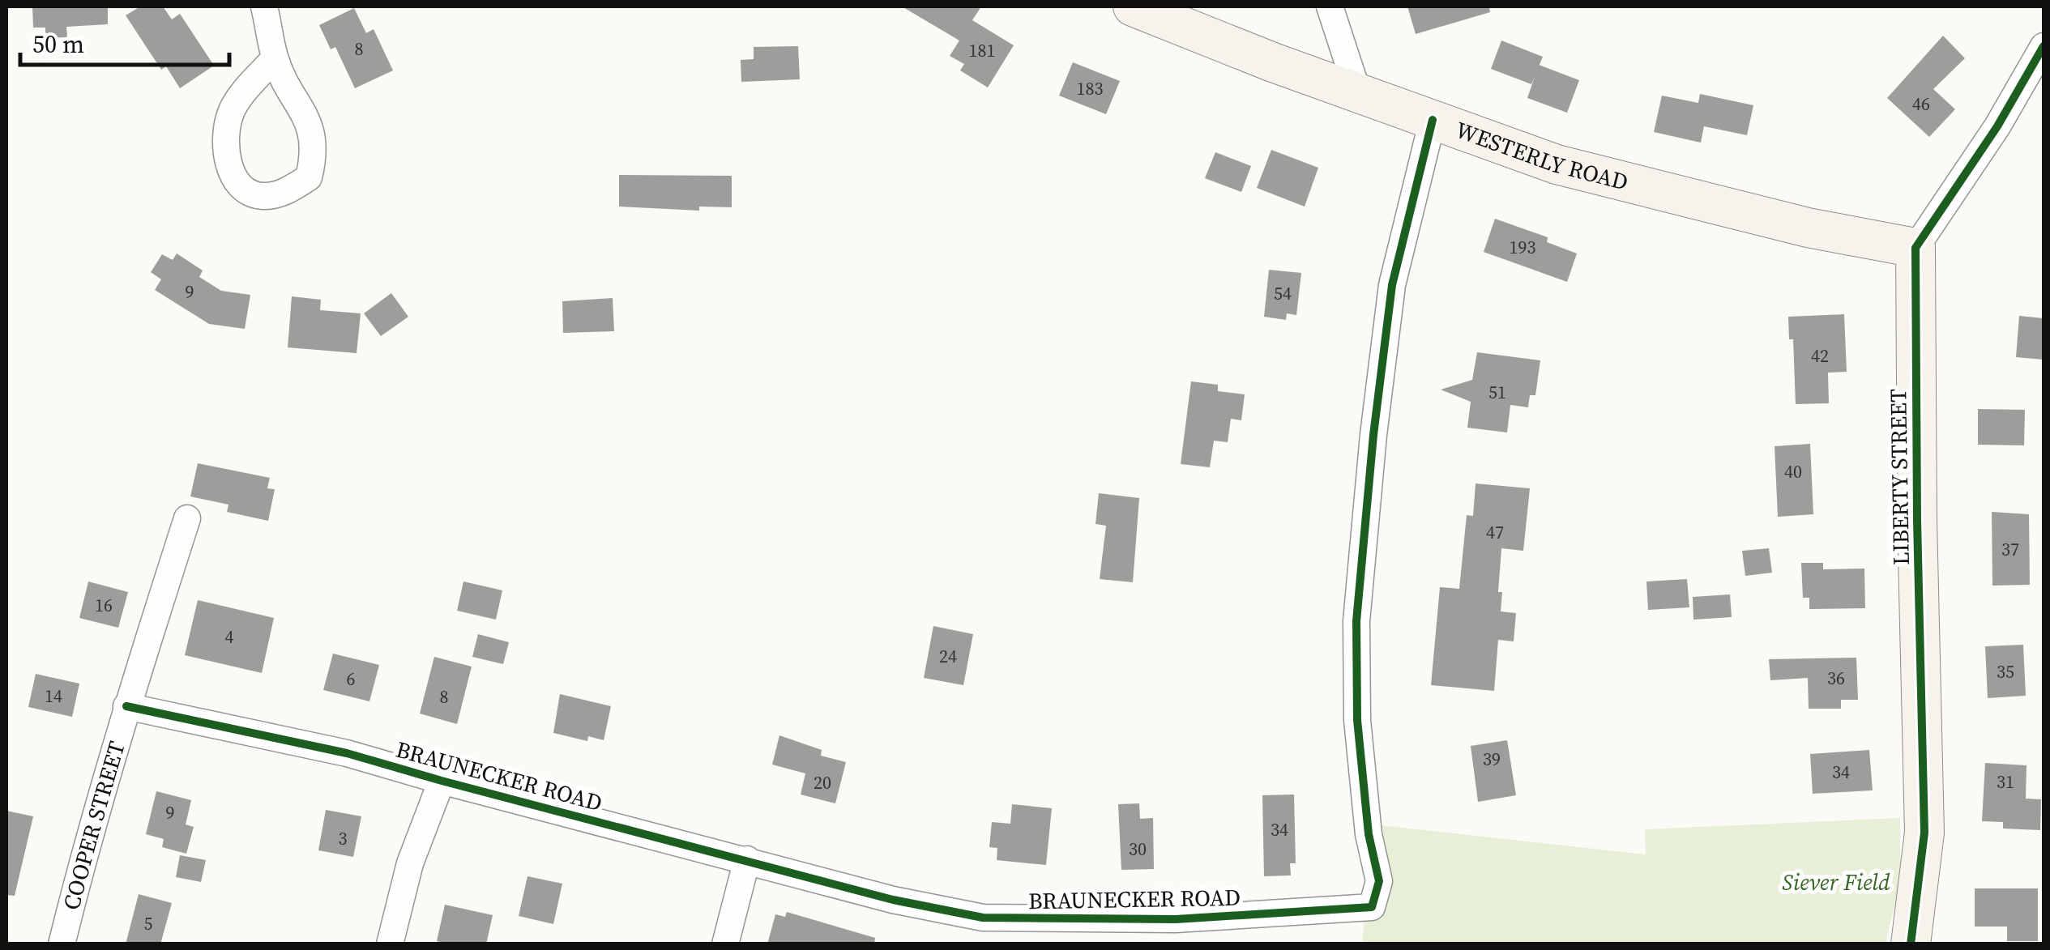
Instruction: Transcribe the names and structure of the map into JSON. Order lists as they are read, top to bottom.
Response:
{
  "streets": {
    "street": [
      "WESTERLY ROAD",
      "LIBERTY STREET",
      "BRAUNECKER ROAD",
      "COOPER STREET"
    ]
  },
  "crossings": [
    ["WESTERLY ROAD", "LIBERTY STREET"],
    ["WESTERLY ROAD", "BRAUNECKER ROAD"],
    ["BRAUNECKER ROAD", "COOPER STREET"]
  ],
  "parks": ["Siever Field"],
  "house_numbers": [
    "8",
    "181",
    "183",
    "46",
    "193",
    "9",
    "54",
    "42",
    "51",
    "40",
    "47",
    "37",
    "16",
    "4",
    "24",
    "35",
    "36",
    "6",
    "14",
    "8",
    "39",
    "34",
    "31",
    "20",
    "9",
    "34",
    "3",
    "30",
    "5"
  ],
  "scale_bar": "50 m"
}
